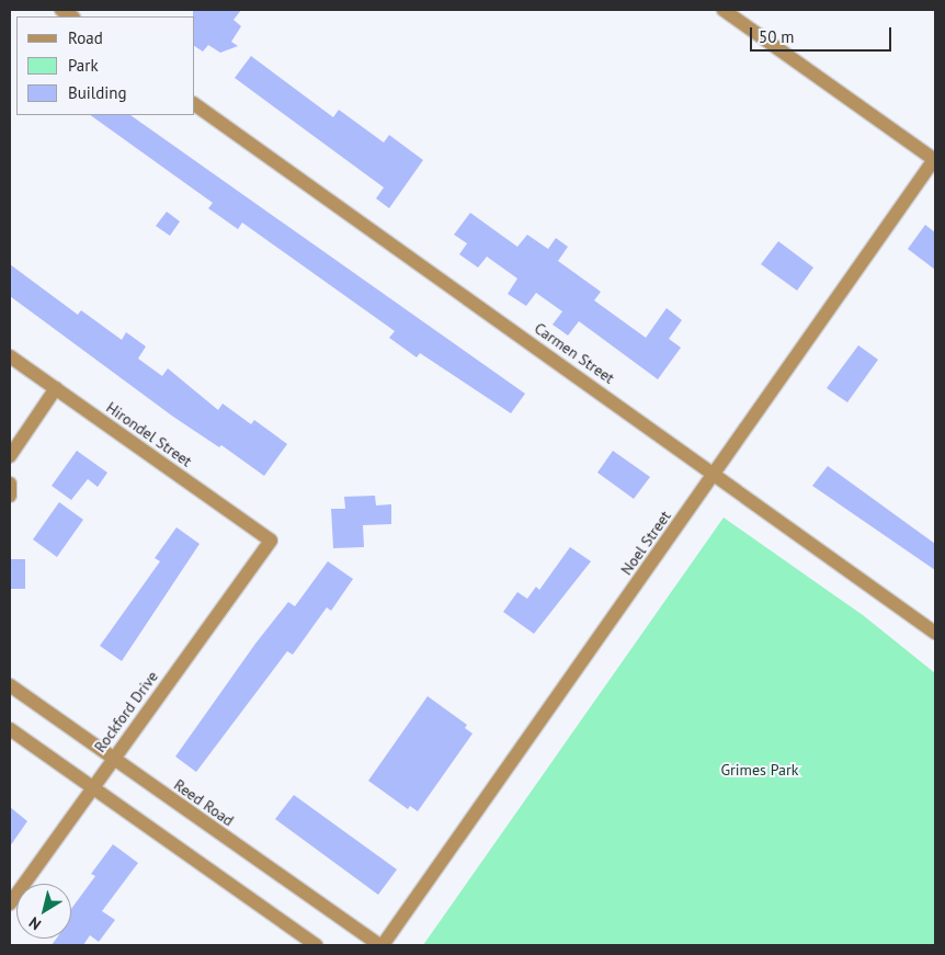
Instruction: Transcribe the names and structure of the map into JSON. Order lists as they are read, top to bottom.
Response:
{
  "streets": {
    "street": [
      "Carmen Street",
      "Hirondel Street",
      "Noel Street",
      "Rockford Drive",
      "Reed Road"
    ]
  },
  "crossings": [
    ["Carmen Street", "Noel Street"],
    ["Hirondel Street", "Rockford Drive"],
    ["Noel Street", "Reed Road"],
    ["Rockford Drive", "Reed Road"]
  ],
  "parks": ["Grimes Park"],
  "legend": ["Road", "Park", "Building"],
  "scale_bar": "50 m",
  "north": "bottom left"
}
